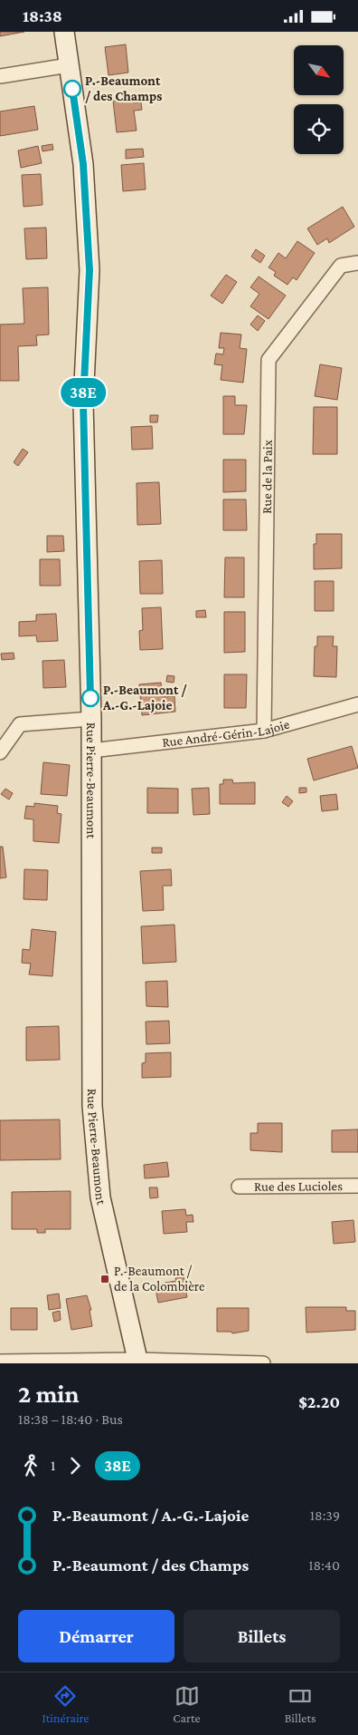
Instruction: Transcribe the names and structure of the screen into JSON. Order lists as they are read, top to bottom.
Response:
{
  "streets": {
    "main road": ["Rue Pierre-Beaumont"],
    "street": ["Rue de la Paix", "Rue André-Gérin-Lajoie", "Rue des Lucioles"]
  },
  "crossings": [
    ["Rue de la Paix", "Rue André-Gérin-Lajoie"],
    ["Rue André-Gérin-Lajoie", "Rue Pierre-Beaumont"]
  ],
  "places": {
    "other": ["P.-Beaumont / des Champs", "P.-Beaumont / A.-G.-Lajoie"],
    "transit": ["P.-Beaumont / de la Colombière"]
  },
  "lines": ["bus line 38E"],
  "north": "bottom right",
  "page": {
    "status": "18:38",
    "on_map": "38E",
    "heading": ["2 min", "18:38 – 18:40 · Bus", "$2.20"],
    "legs": ["1", "38E"],
    "list": [
      {
        "name": "P.-Beaumont / A.-G.-Lajoie",
        "value": "18:39"
      },
      {
        "name": "P.-Beaumont / des Champs",
        "value": "18:40"
      }
    ],
    "buttons": ["Démarrer", "Billets"],
    "tabs": ["Itinéraire", "Carte", "Billets"]
  }
}
